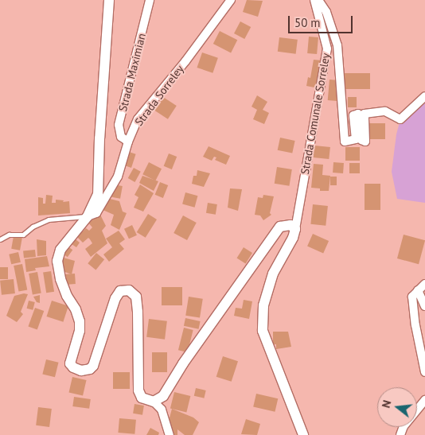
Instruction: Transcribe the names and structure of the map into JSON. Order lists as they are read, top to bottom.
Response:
{
  "streets": {
    "street": ["Strada Maximian", "Strada Sorreley", "Strada Comunale Sorreley"]
  },
  "crossings": [
    ["Strada Maximian", "Strada Sorreley"]
  ],
  "scale_bar": "50 m",
  "north": "left"
}
